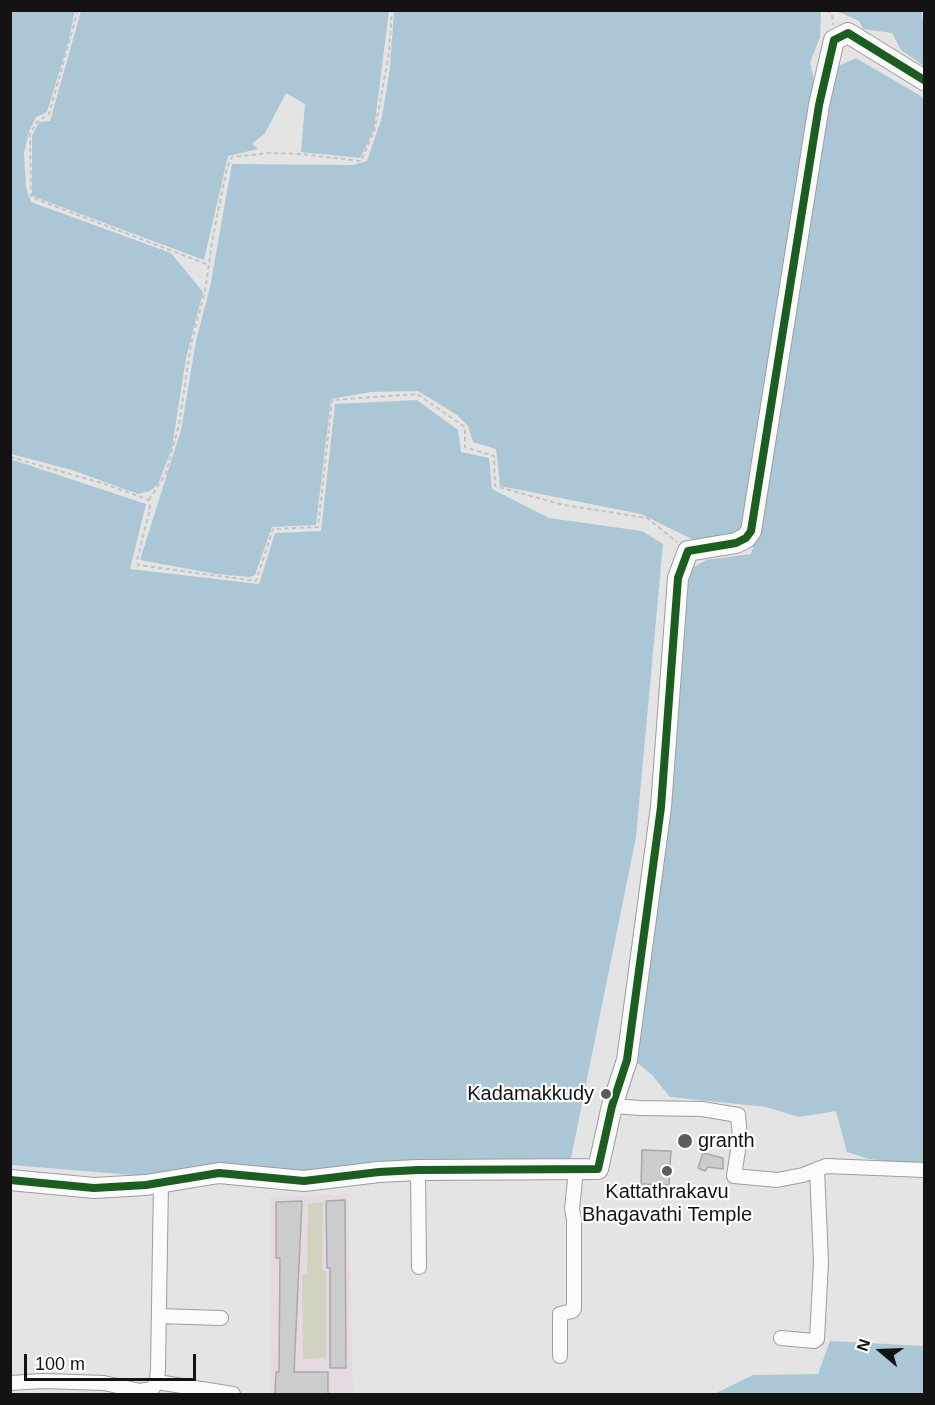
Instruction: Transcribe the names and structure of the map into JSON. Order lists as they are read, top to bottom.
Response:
{
  "places": ["Kadamakkudy", "granth", "Kattathrakavu Bhagavathi Temple"],
  "scale_bar": "100 m",
  "north": "left"
}
